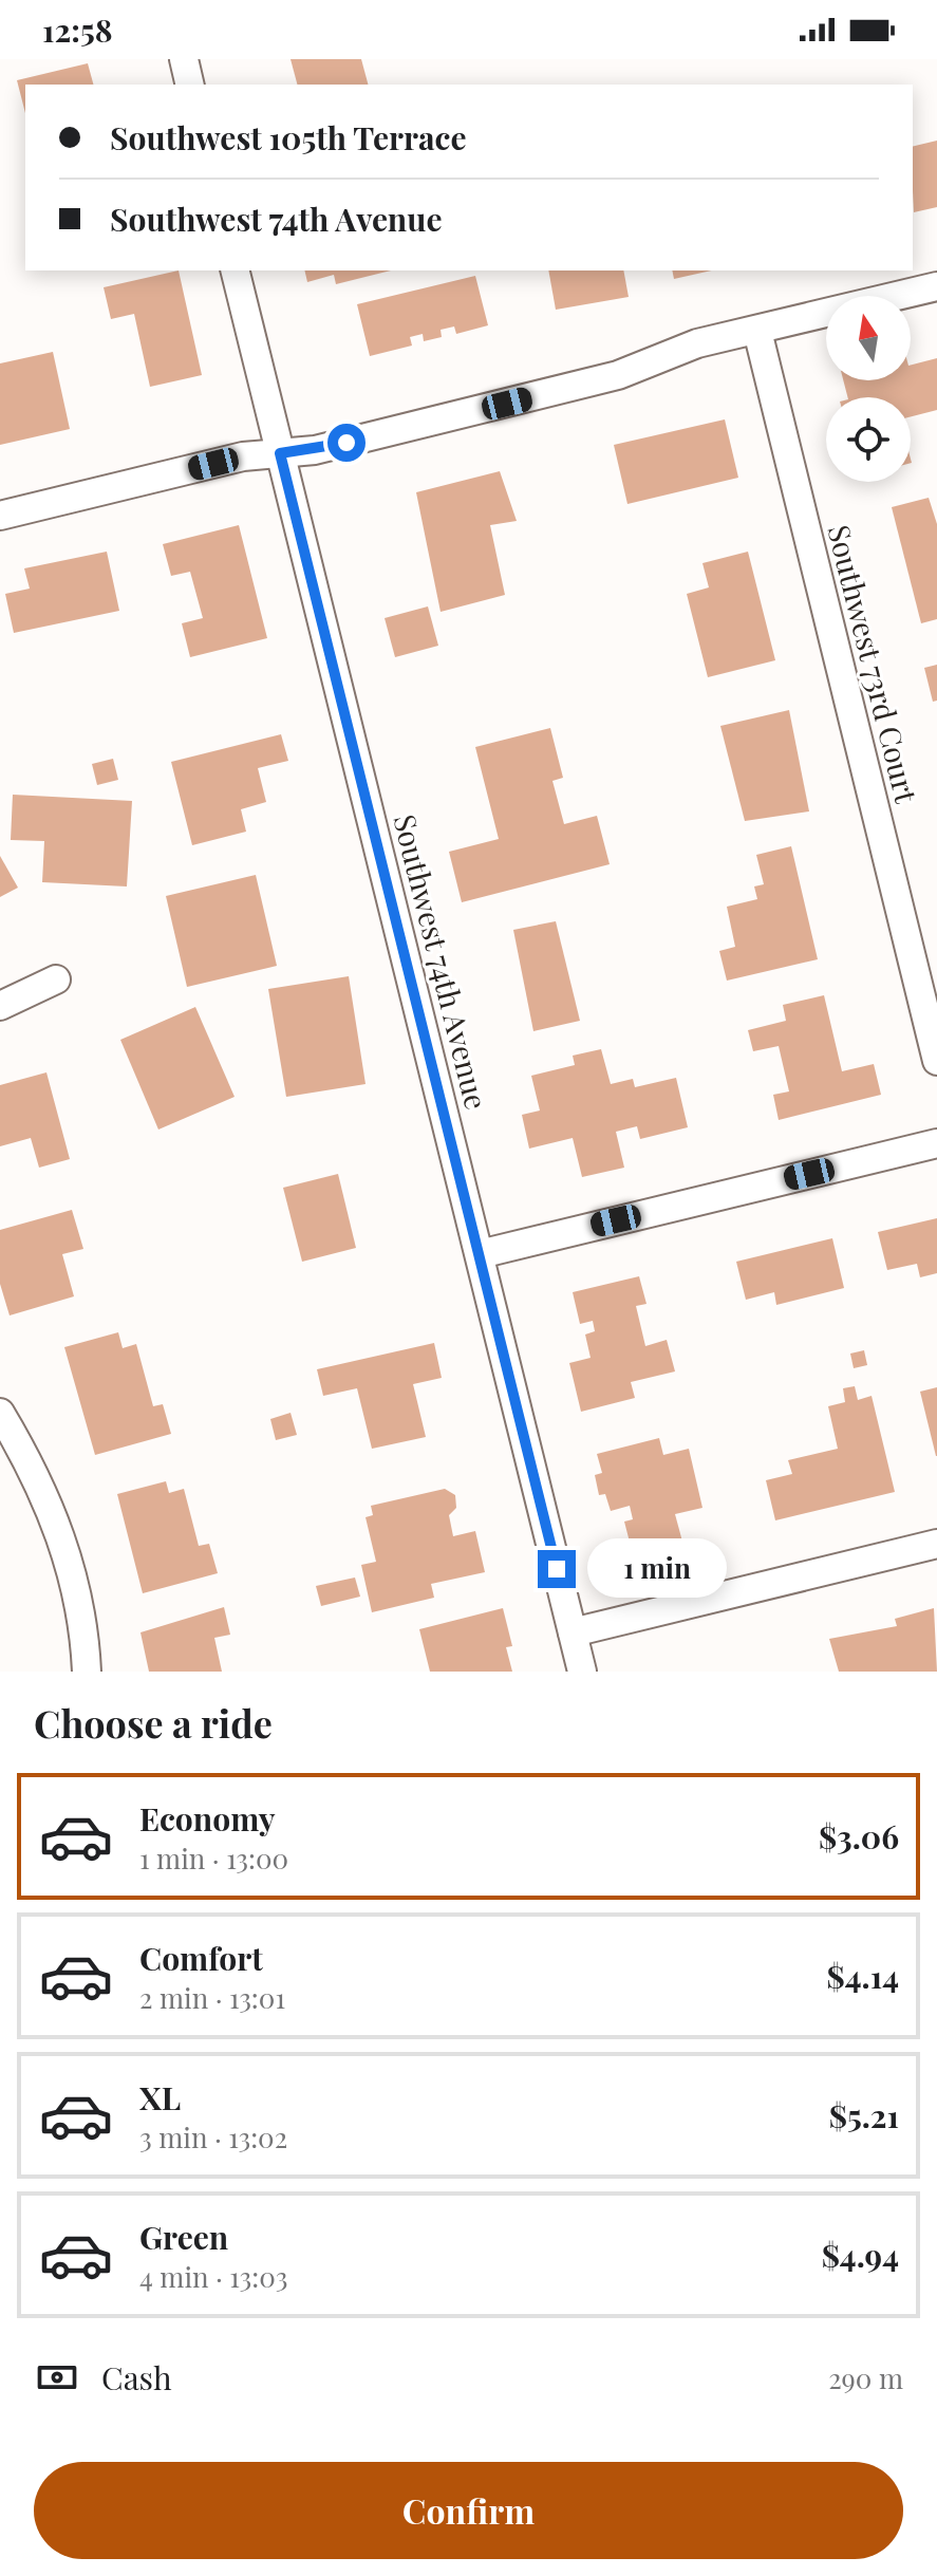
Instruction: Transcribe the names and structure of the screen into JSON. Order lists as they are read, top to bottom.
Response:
{
  "streets": {
    "street": ["Southwest 73rd Court", "Southwest 74th Avenue"]
  },
  "north": "top",
  "page": {
    "status": "12:58",
    "banner": ["Southwest 105th Terrace", "Southwest 74th Avenue"],
    "bubble": "1 min",
    "heading": "Choose a ride",
    "list": [
      {
        "name": "Economy",
        "note": "1 min · 13:00",
        "value": "$3.06"
      },
      {
        "name": "Comfort",
        "note": "2 min · 13:01",
        "value": "$4.14"
      },
      {
        "name": "XL",
        "note": "3 min · 13:02",
        "value": "$5.21"
      },
      {
        "name": "Green",
        "note": "4 min · 13:03",
        "value": "$4.94"
      }
    ],
    "pay": ["Cash", "290 m"],
    "buttons": "Confirm"
  }
}
